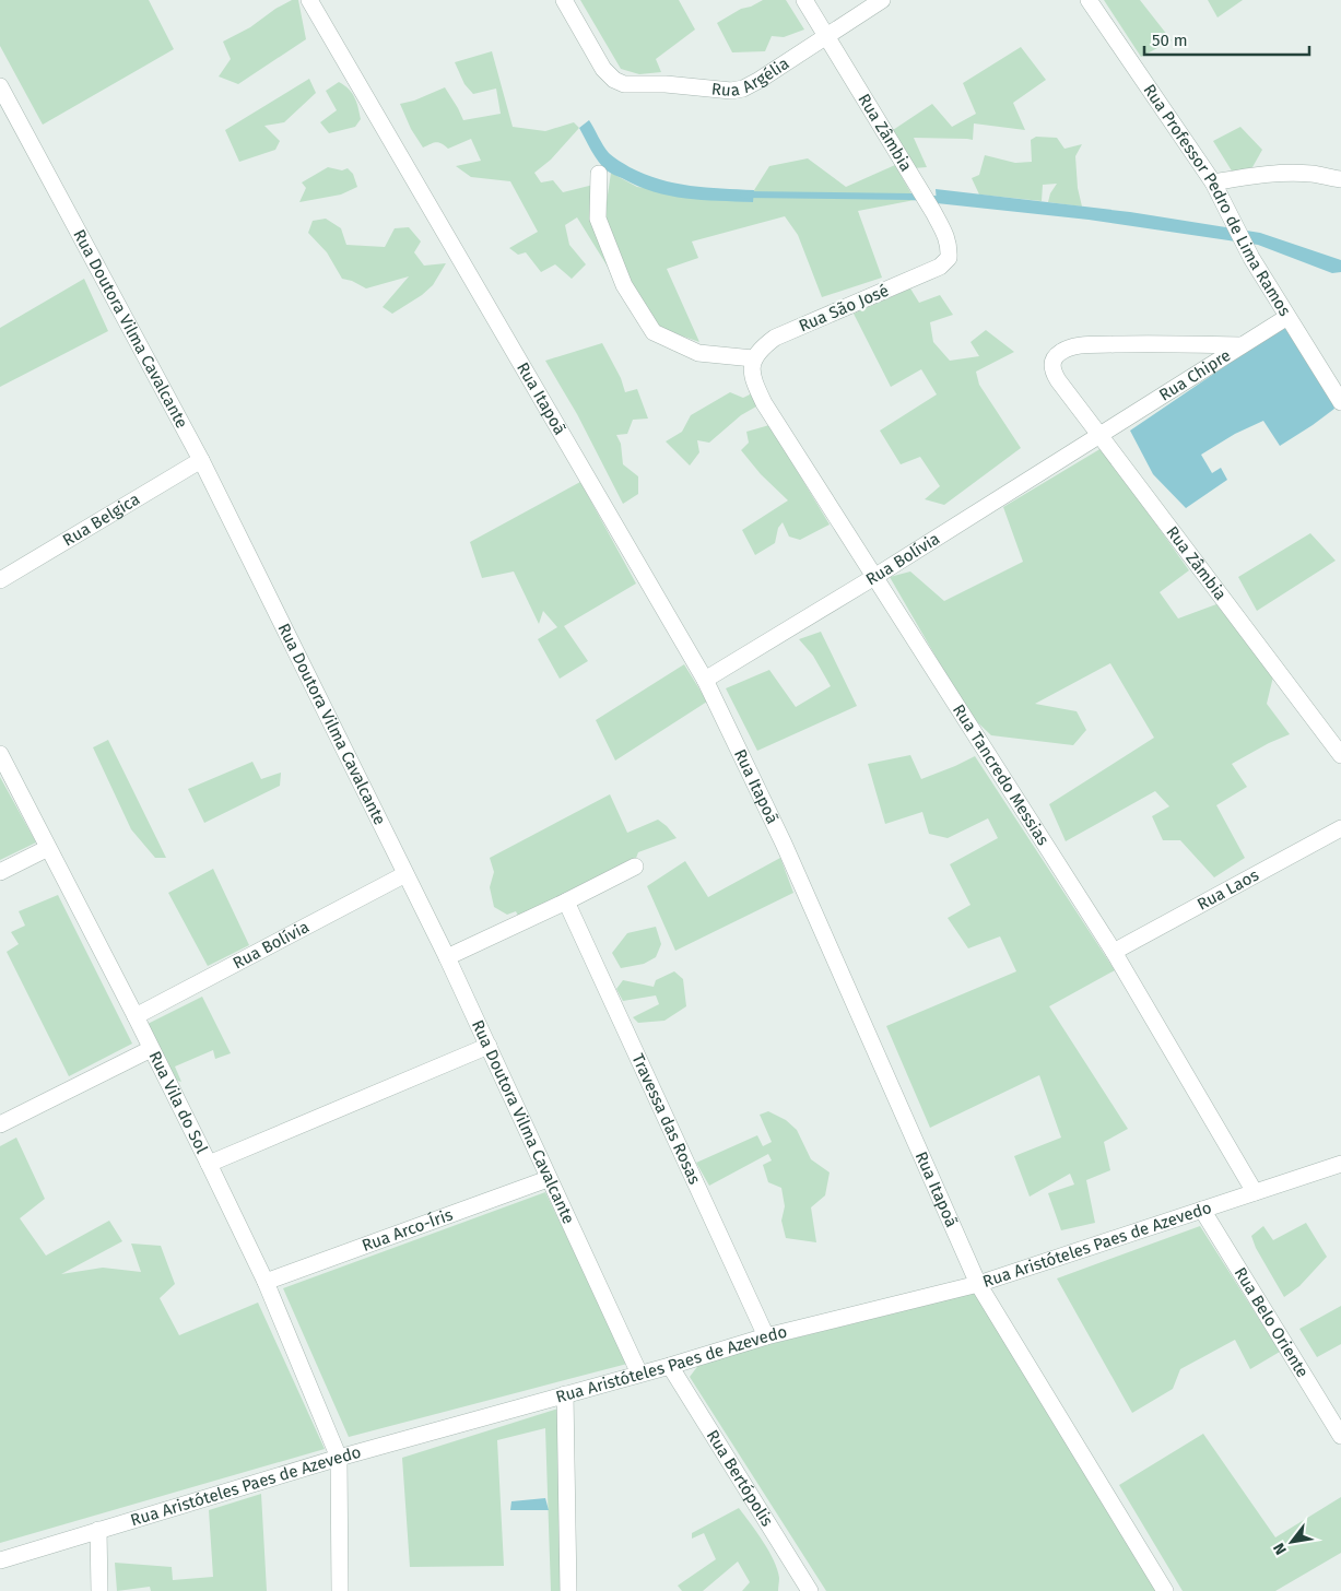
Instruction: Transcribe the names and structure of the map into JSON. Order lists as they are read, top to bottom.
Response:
{
  "streets": {
    "street": [
      "Rua Argélia",
      "Rua Zâmbia",
      "Rua Professor Pedro de Lima Ramos",
      "Rua São José",
      "Rua Doutora Vilma Cavalcante",
      "Rua Chipre",
      "Rua Itapoã",
      "Rua Belgica",
      "Rua Bolívia",
      "Rua Tancredo Messias",
      "Rua Laos",
      "Rua Vila do Sol",
      "Travessa das Rosas",
      "Rua Arco-Íris",
      "Rua Aristóteles Paes de Azevedo",
      "Rua Belo Oriente",
      "Rua Bertópolis"
    ]
  },
  "crossings": [
    ["Rua Argélia", "Rua Zâmbia"],
    ["Rua Zâmbia", "Rua São José"],
    ["Rua Zâmbia", "Rua Chipre"],
    ["Rua Zâmbia", "Rua Bolívia"],
    ["Rua Professor Pedro de Lima Ramos", "Rua Chipre"],
    ["Rua São José", "Rua Tancredo Messias"],
    ["Rua Doutora Vilma Cavalcante", "Rua Belgica"],
    ["Rua Doutora Vilma Cavalcante", "Rua Bolívia"],
    ["Rua Doutora Vilma Cavalcante", "Rua Arco-Íris"],
    ["Rua Doutora Vilma Cavalcante", "Rua Aristóteles Paes de Azevedo"],
    ["Rua Chipre", "Rua Bolívia"],
    ["Rua Itapoã", "Rua Bolívia"],
    ["Rua Itapoã", "Rua Aristóteles Paes de Azevedo"],
    ["Rua Bolívia", "Rua Tancredo Messias"],
    ["Rua Bolívia", "Rua Vila do Sol"],
    ["Rua Tancredo Messias", "Rua Laos"],
    ["Rua Tancredo Messias", "Rua Aristóteles Paes de Azevedo"],
    ["Rua Vila do Sol", "Rua Arco-Íris"],
    ["Rua Vila do Sol", "Rua Aristóteles Paes de Azevedo"],
    ["Travessa das Rosas", "Rua Aristóteles Paes de Azevedo"],
    ["Rua Aristóteles Paes de Azevedo", "Rua Belo Oriente"],
    ["Rua Aristóteles Paes de Azevedo", "Rua Bertópolis"]
  ],
  "scale_bar": "50 m",
  "north": "bottom left"
}
